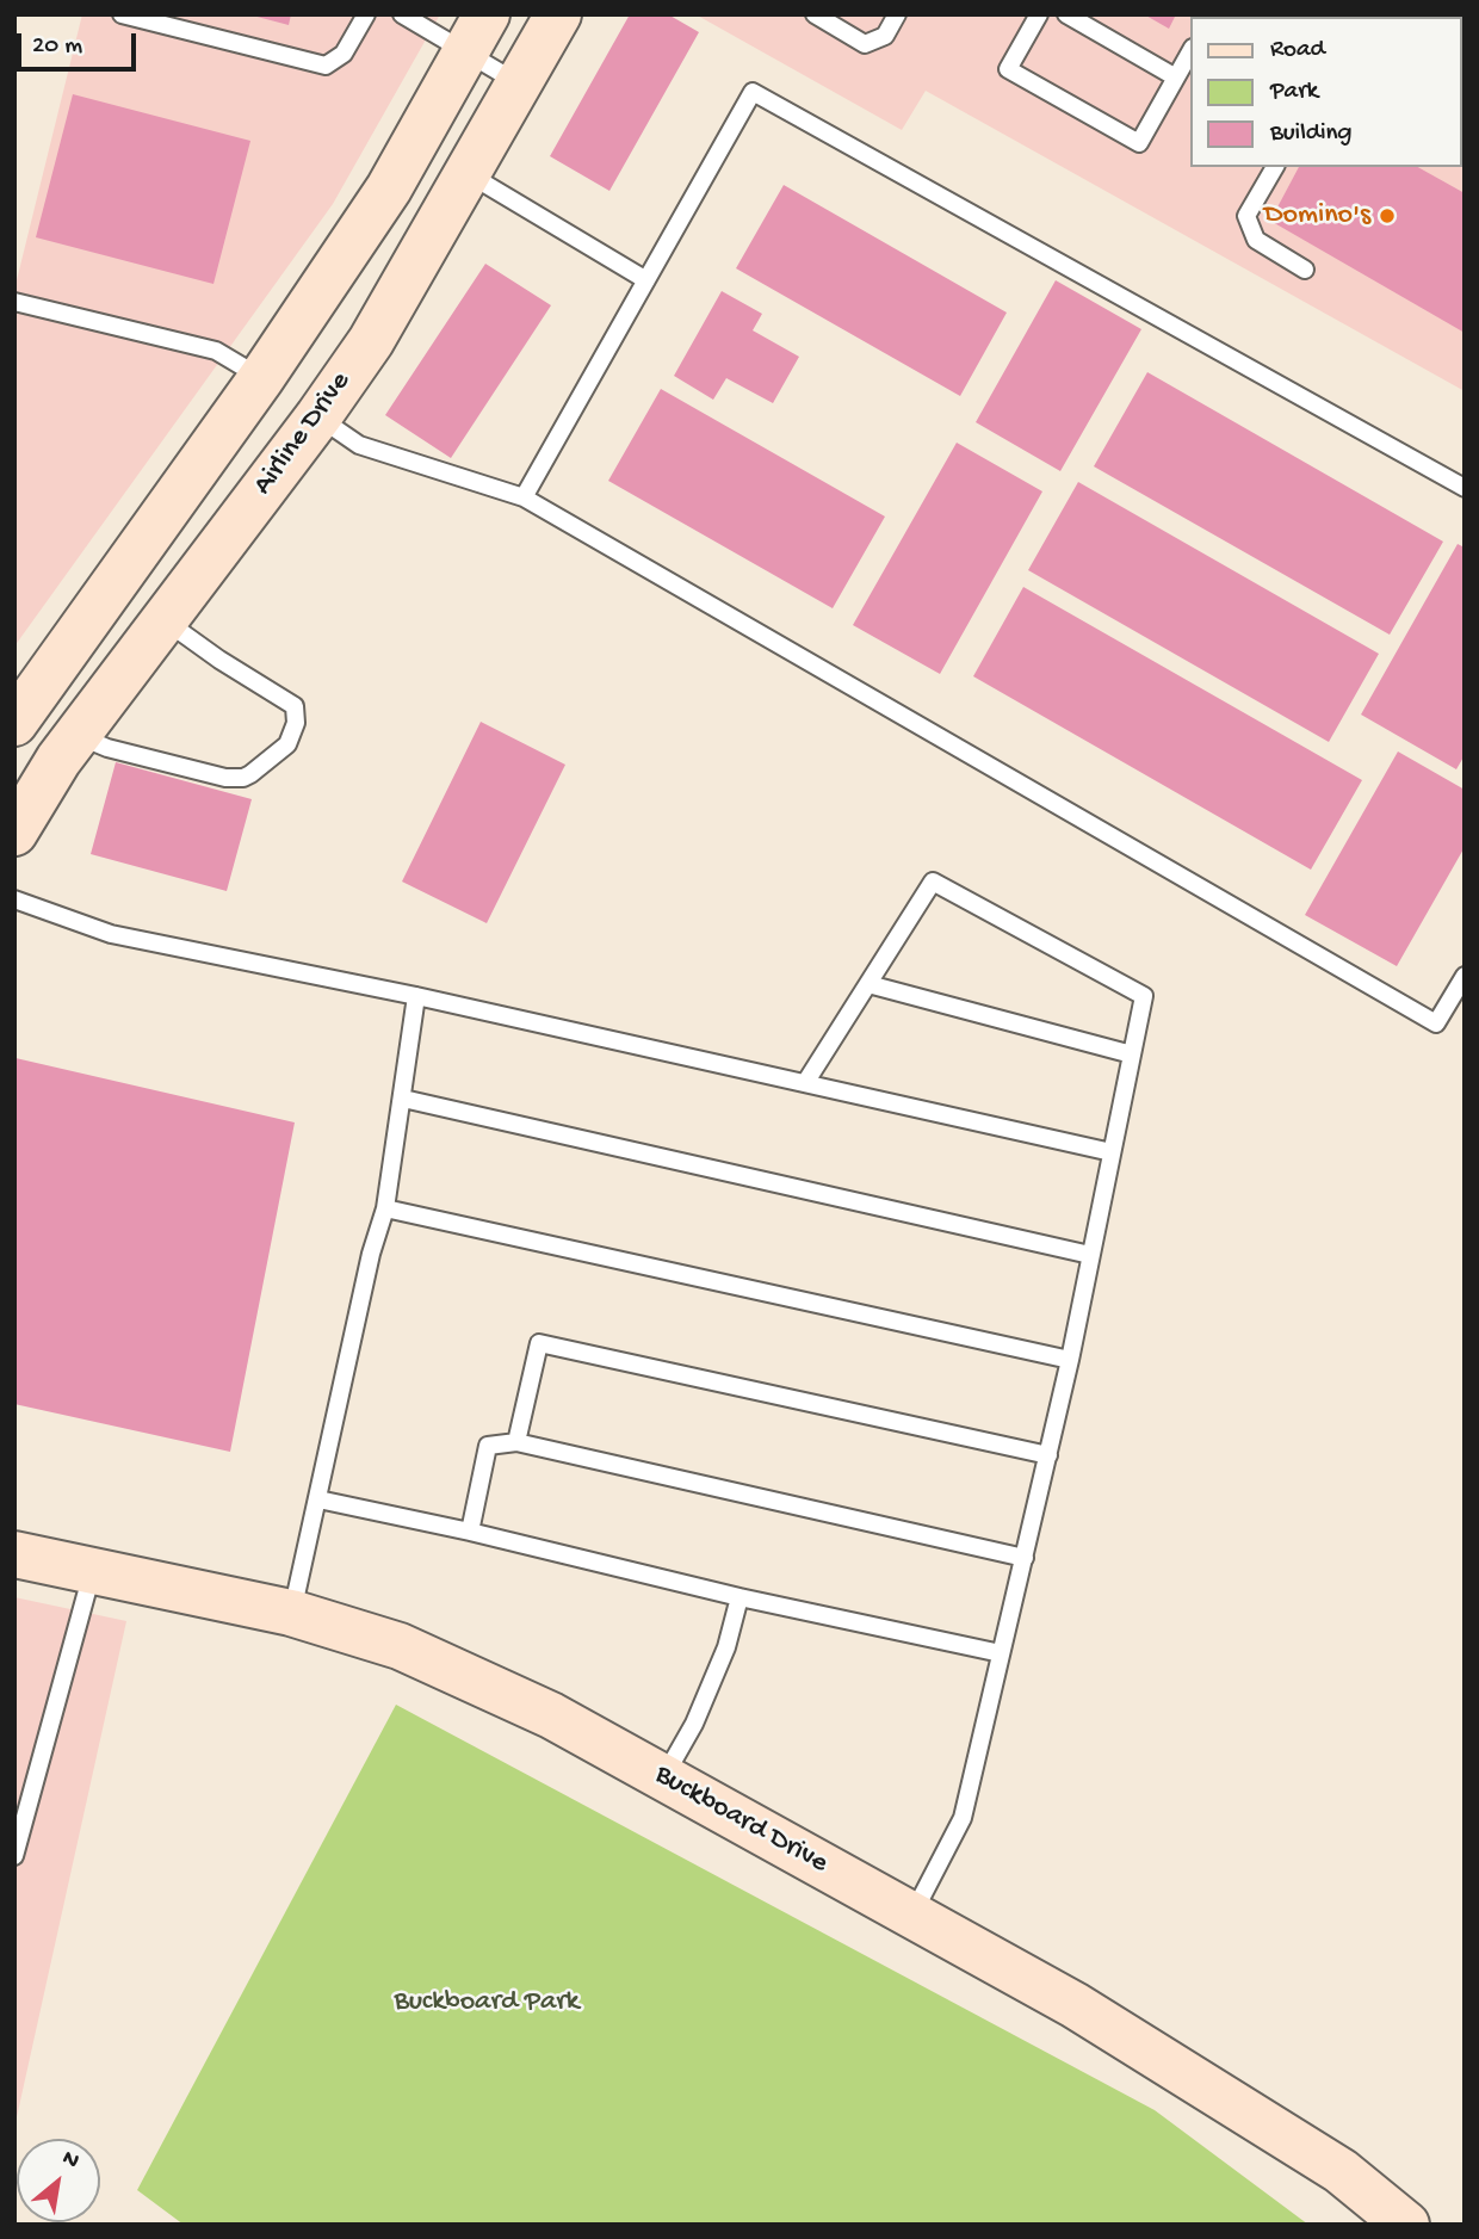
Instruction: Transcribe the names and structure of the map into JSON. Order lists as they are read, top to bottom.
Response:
{
  "streets": {
    "main road": ["Airline Drive", "Buckboard Drive"]
  },
  "parks": ["Buckboard Park"],
  "places": ["Domino's"],
  "legend": ["Road", "Park", "Building"],
  "scale_bar": "20 m",
  "north": "top right"
}
